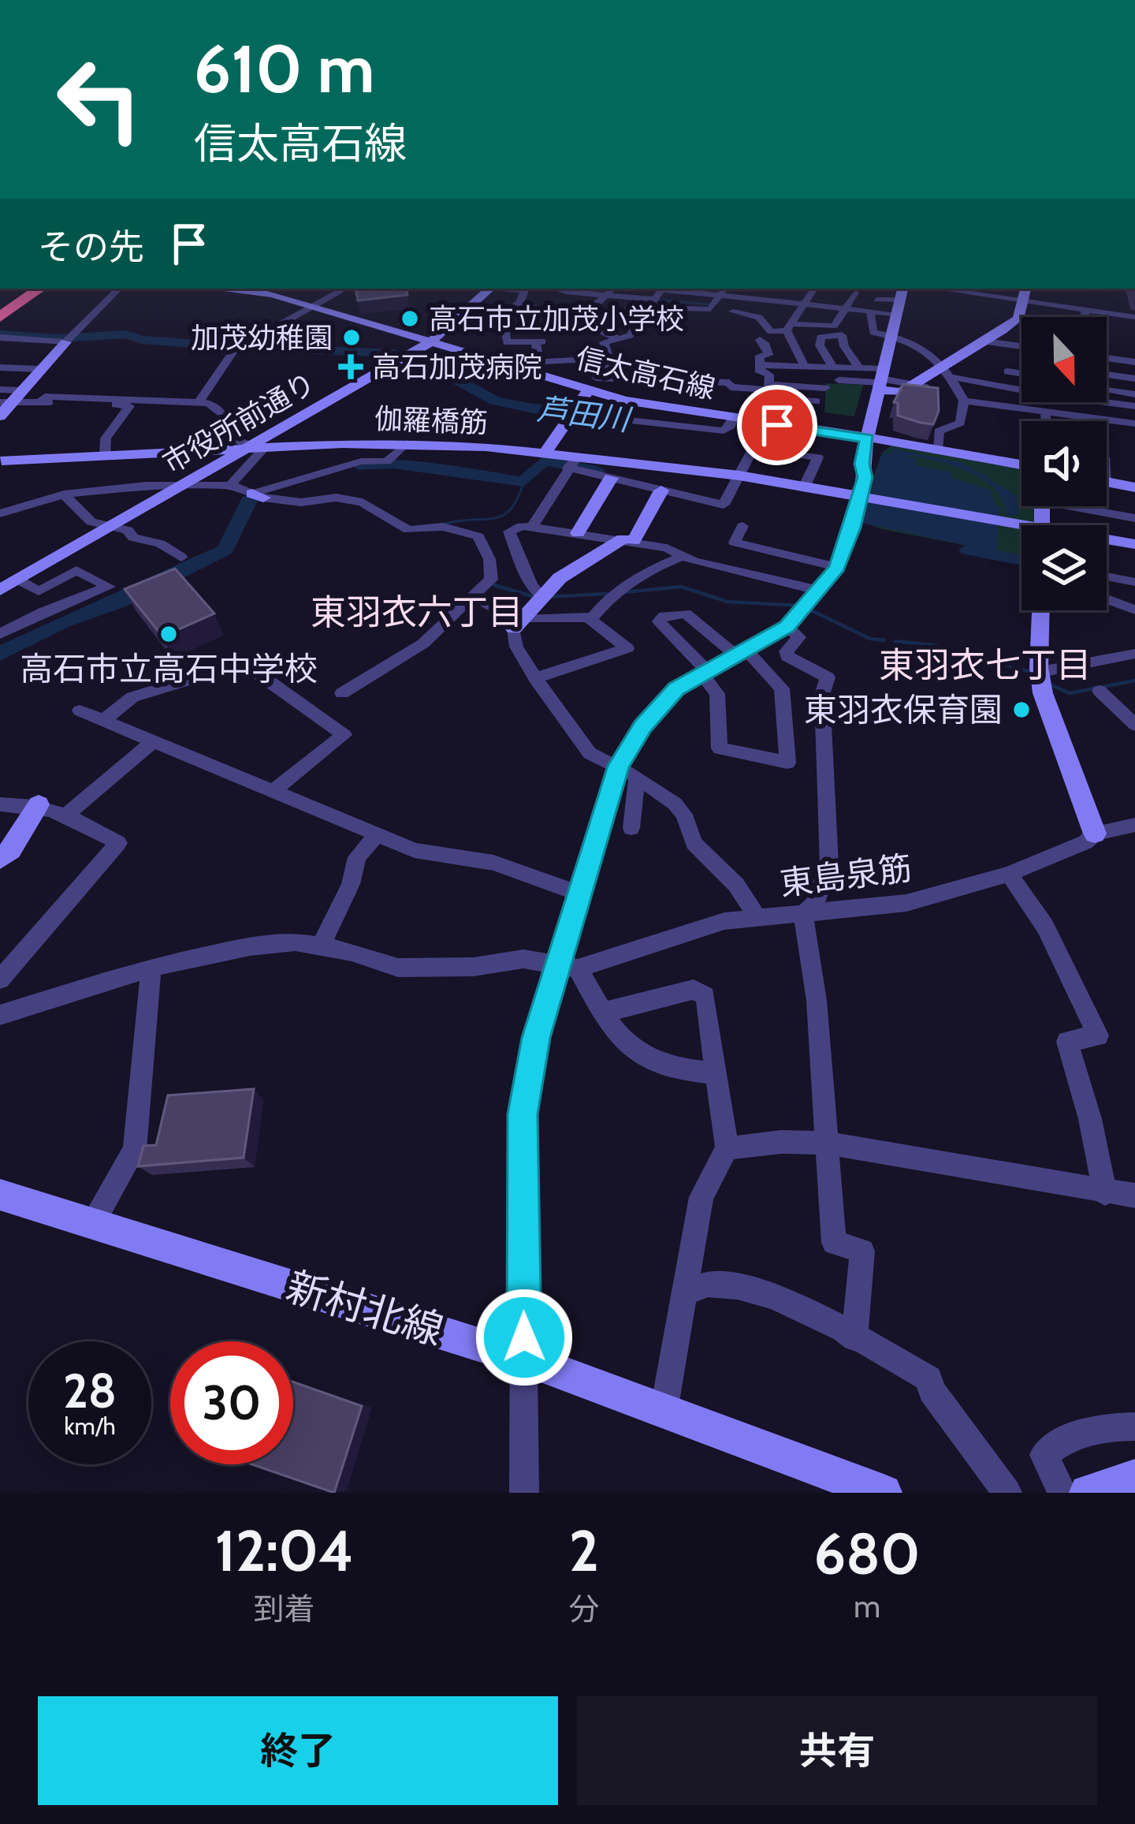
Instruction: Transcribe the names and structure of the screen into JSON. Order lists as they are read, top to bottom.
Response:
{
  "streets": {
    "street": [
      "信太高石線",
      "伽羅橋筋",
      "市役所前通り",
      "東島泉筋",
      "新村北線"
    ]
  },
  "crossings": [
    ["信太高石線", "市役所前通り"],
    ["伽羅橋筋", "市役所前通り"]
  ],
  "districts": ["東羽衣六丁目", "東羽衣七丁目"],
  "water": ["芦田川"],
  "places": {
    "other": [
      "高石市立加茂小学校",
      "加茂幼稚園",
      "高石市立高石中学校",
      "東羽衣保育園"
    ],
    "health": ["高石加茂病院"]
  },
  "north": "bottom",
  "page": {
    "turn": ["610 m", "信太高石線"],
    "then": "その先",
    "speed": "28 km/h",
    "limit": "30",
    "eta": [
      "12:04",
      "到着",
      "2",
      "分",
      "680",
      "m"
    ],
    "buttons": ["終了", "共有"]
  }
}
